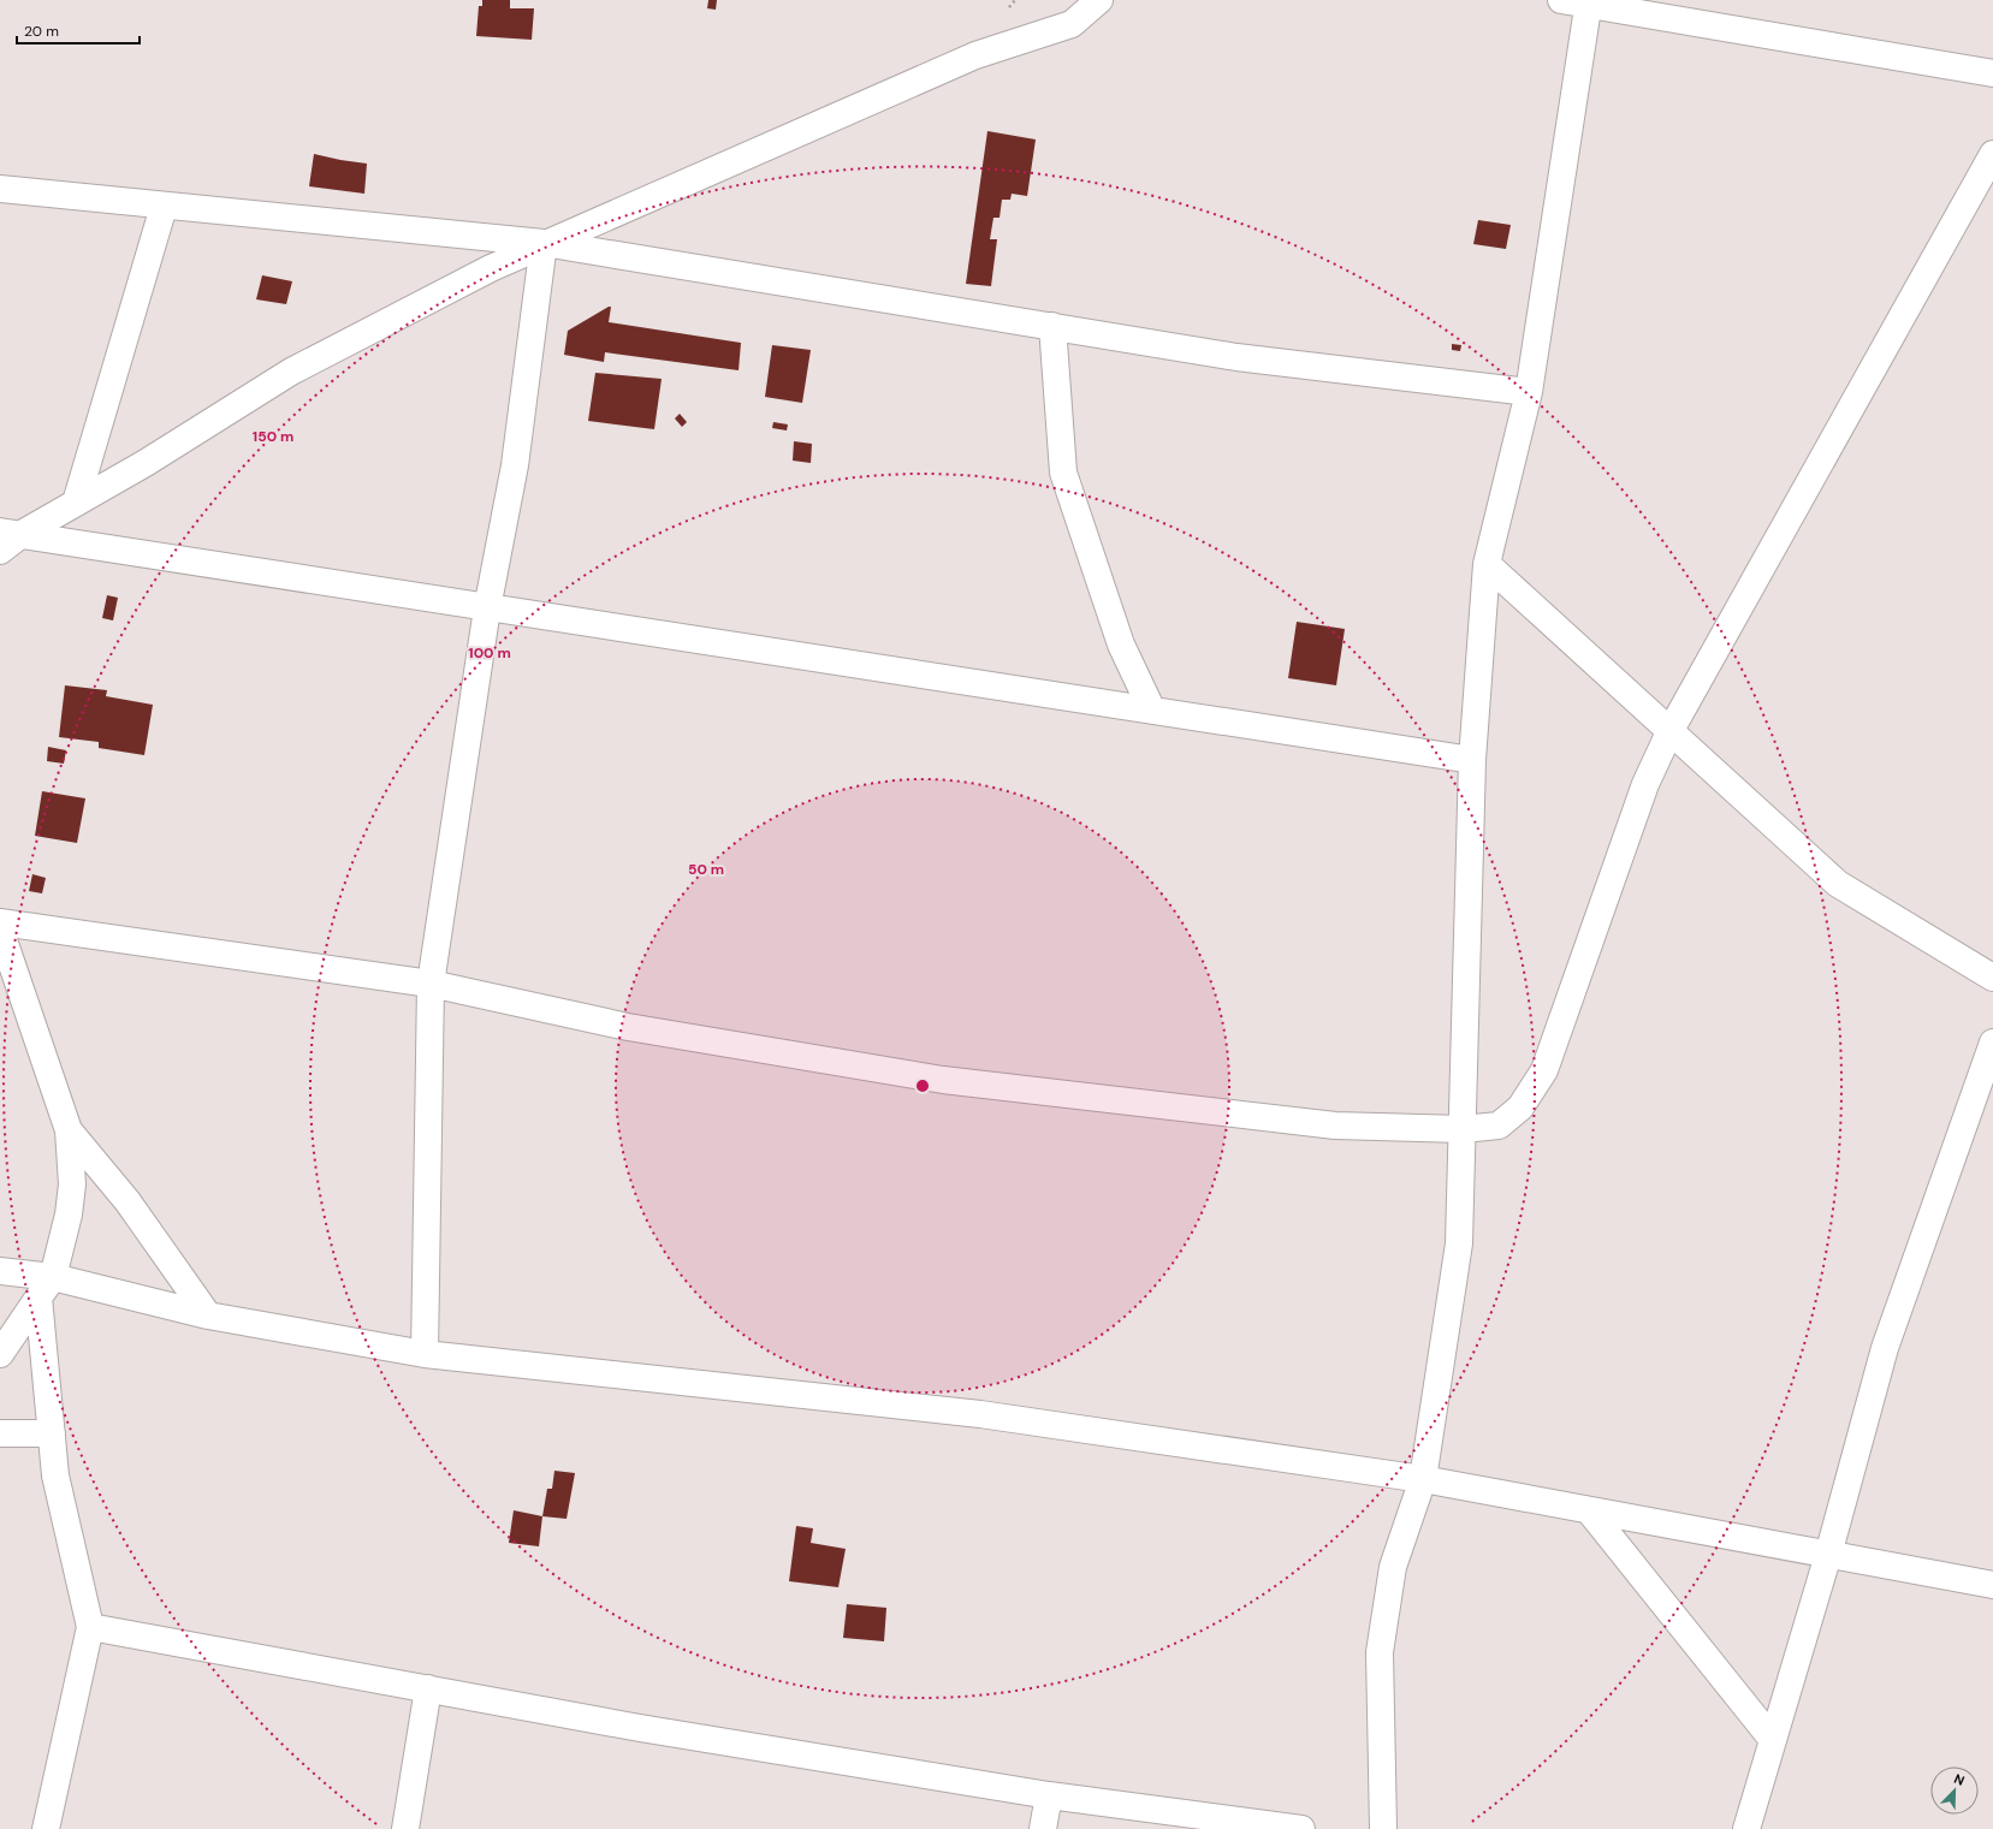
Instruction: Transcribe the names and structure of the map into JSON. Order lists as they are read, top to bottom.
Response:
{
  "scale_bar": "20 m",
  "north": "top right",
  "rings": ["150 m", "100 m", "50 m"]
}
